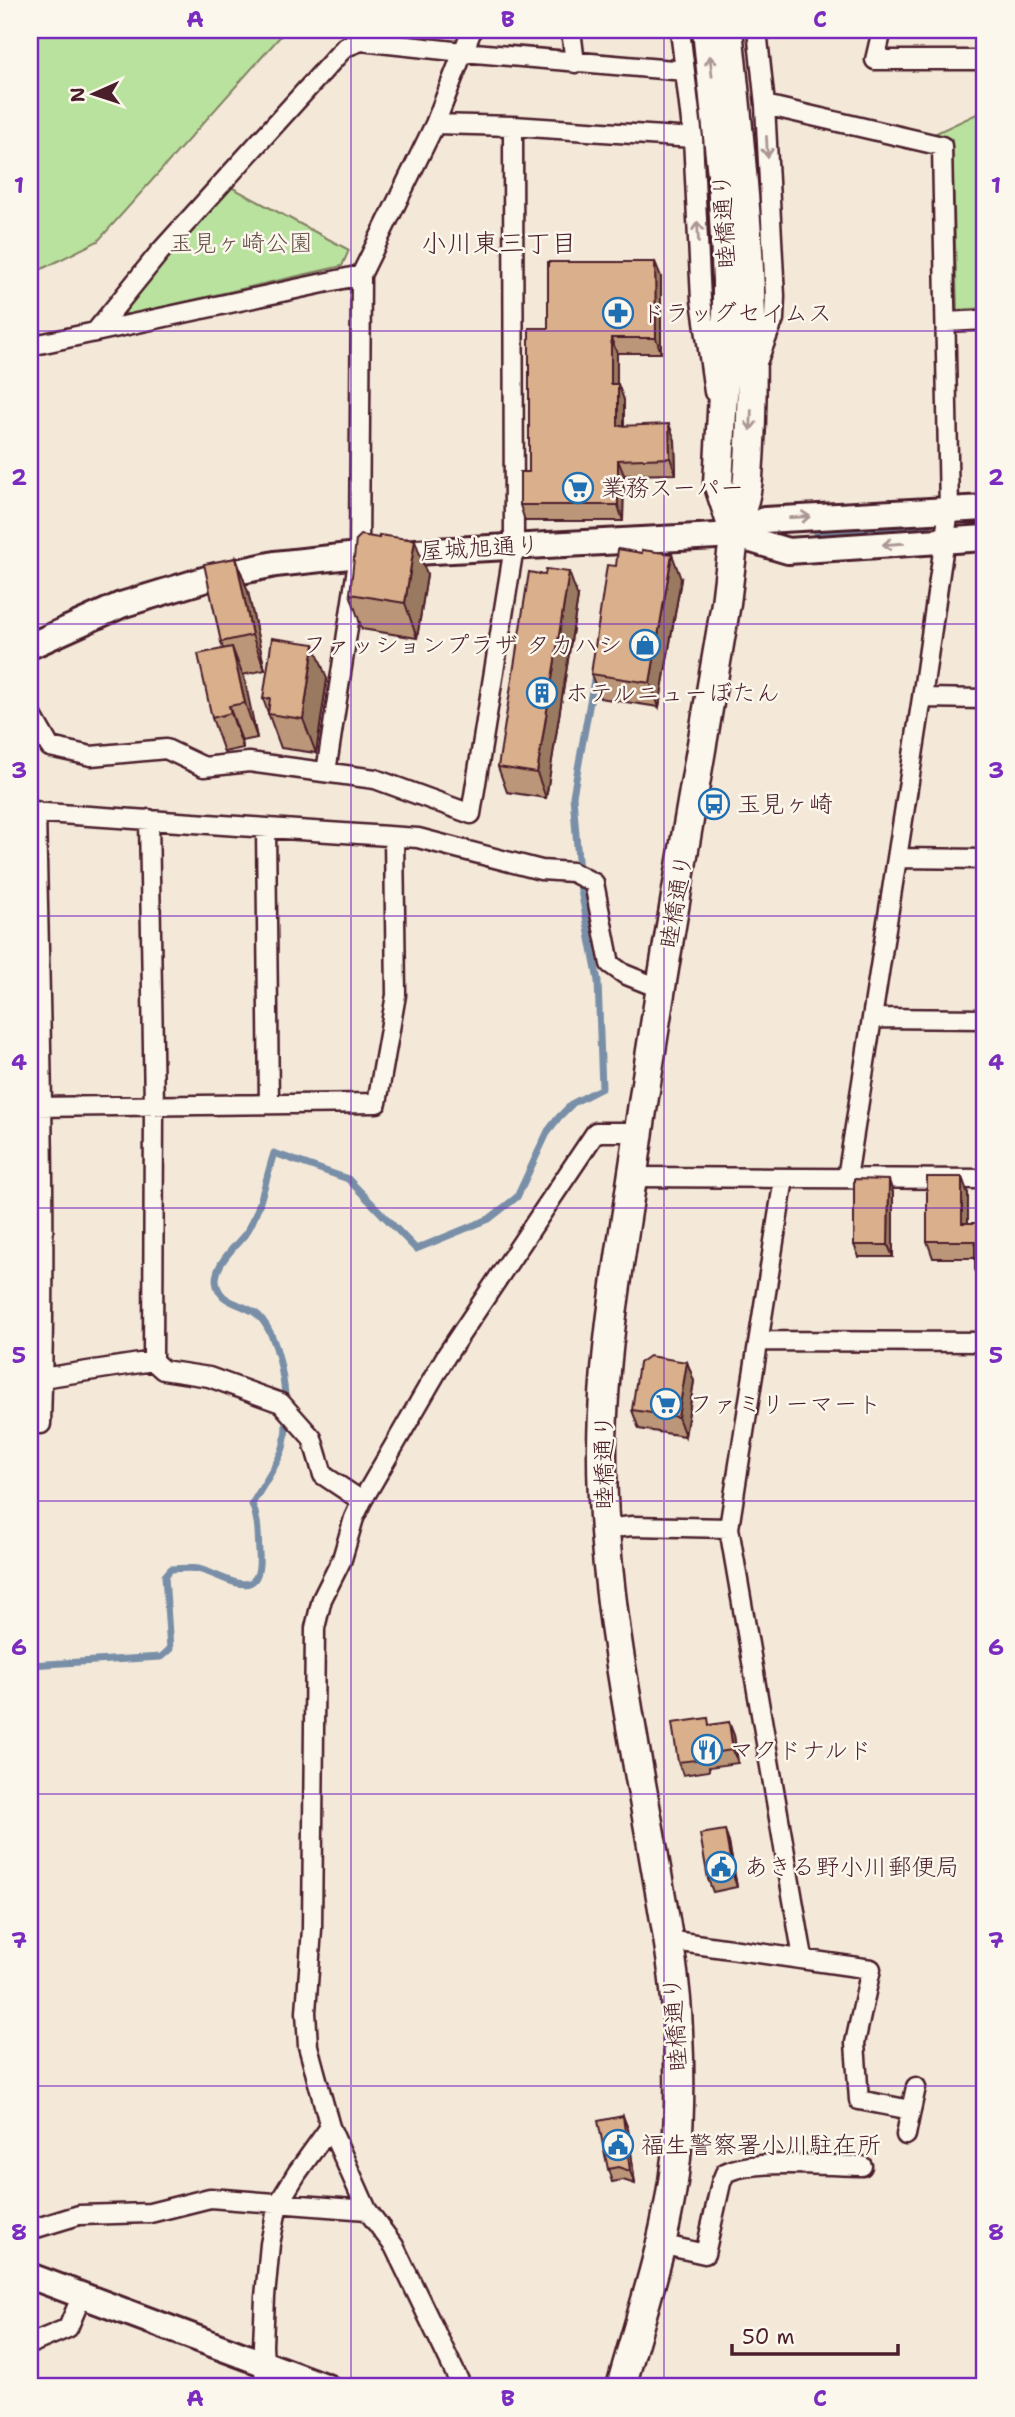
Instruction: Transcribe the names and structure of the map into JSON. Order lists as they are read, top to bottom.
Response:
{
  "streets": {
    "main road": ["睦橋通り"],
    "street": ["屋城旭通り"]
  },
  "crossings": [
    ["睦橋通り", "屋城旭通り"]
  ],
  "districts": ["小川東三丁目"],
  "parks": ["玉見ヶ崎公園"],
  "places": {
    "pharmacy": ["ドラッグセイムス"],
    "supermarket": ["業務スーパー", "ファミリーマート"],
    "shop": ["ファッションプラザ タカハシ"],
    "building": ["ホテルニューぼたん"],
    "bus stop": ["玉見ヶ崎"],
    "restaurant": ["マクドナルド"],
    "public building": ["あきる野小川郵便局", "福生警察署小川駐在所"]
  },
  "scale_bar": "50 m",
  "north": "left",
  "grid": {
    "columns": ["A", "B", "C"],
    "rows": [
      "1",
      "2",
      "3",
      "4",
      "5",
      "6",
      "7",
      "8"
    ]
  }
}
